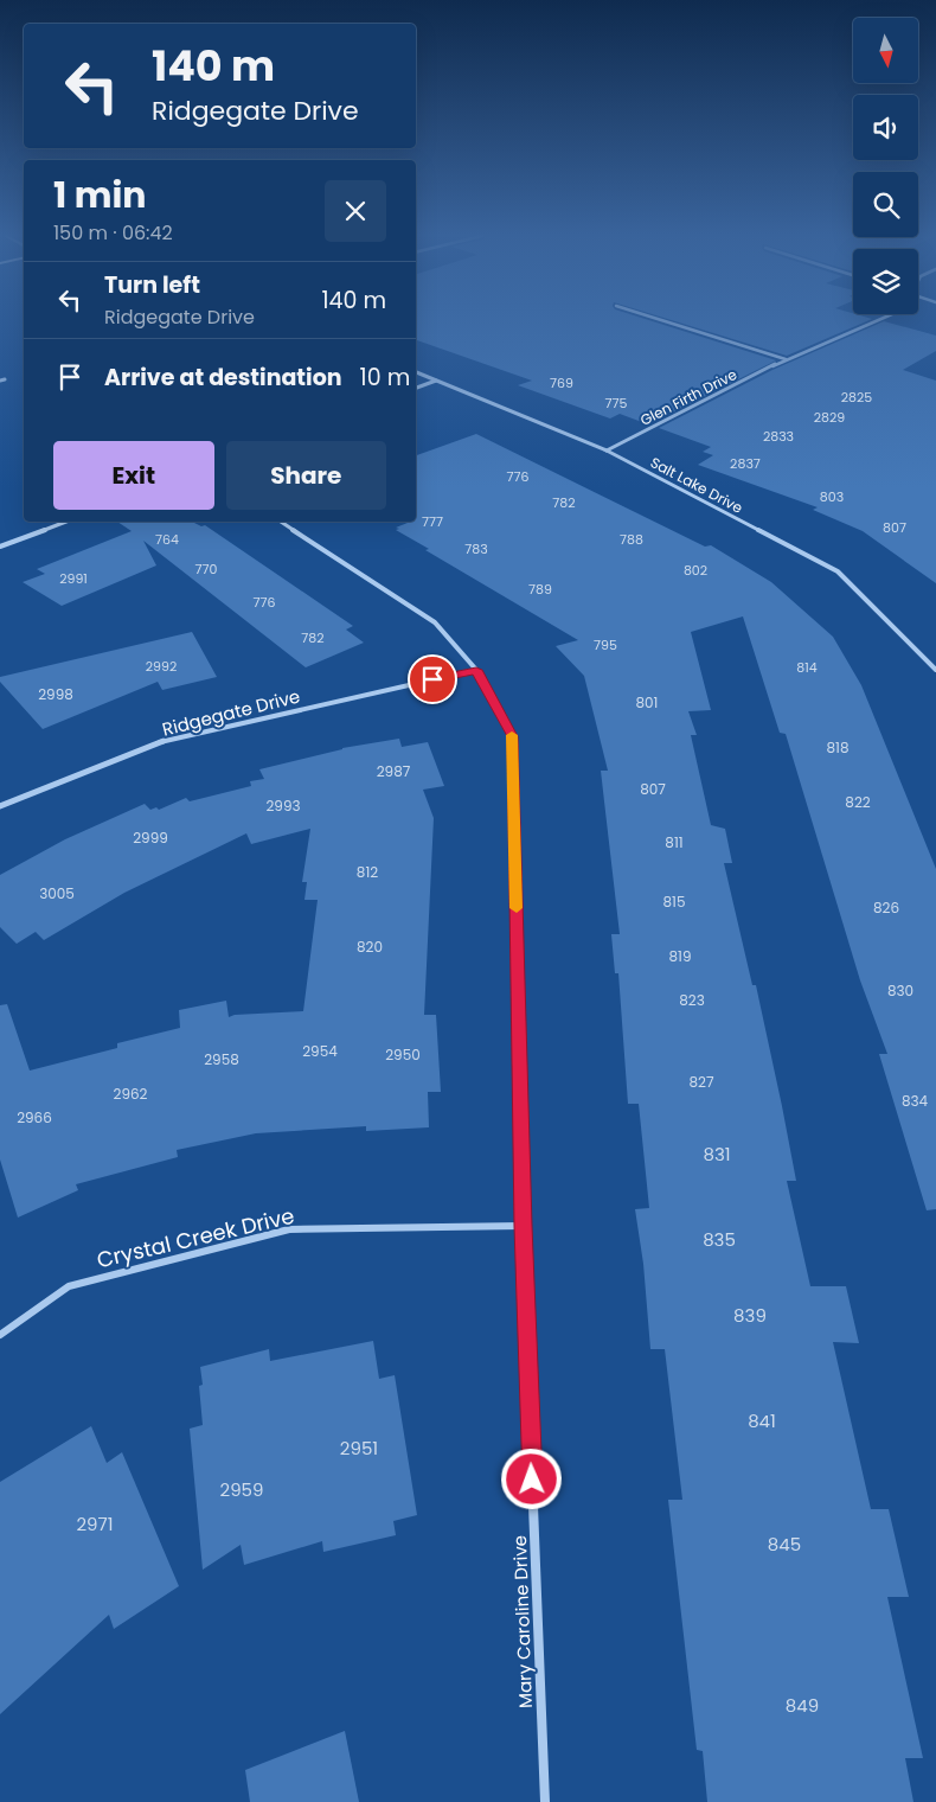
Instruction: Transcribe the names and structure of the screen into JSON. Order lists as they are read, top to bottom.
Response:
{
  "streets": {
    "street": [
      "Glen Firth Drive",
      "Salt Lake Drive",
      "Ridgegate Drive",
      "Crystal Creek Drive",
      "Mary Caroline Drive"
    ]
  },
  "crossings": [
    ["Glen Firth Drive", "Salt Lake Drive"],
    ["Ridgegate Drive", "Mary Caroline Drive"],
    ["Crystal Creek Drive", "Mary Caroline Drive"]
  ],
  "house_numbers": [
    "769",
    "2825",
    "775",
    "2829",
    "2833",
    "2837",
    "776",
    "803",
    "782",
    "777",
    "807",
    "764",
    "788",
    "783",
    "770",
    "802",
    "2991",
    "789",
    "776",
    "782",
    "795",
    "2992",
    "814",
    "2998",
    "801",
    "818",
    "2987",
    "807",
    "822",
    "2993",
    "2999",
    "811",
    "812",
    "3005",
    "815",
    "826",
    "820",
    "819",
    "830",
    "823",
    "2954",
    "2950",
    "2958",
    "827",
    "2962",
    "834",
    "2966",
    "831",
    "835",
    "839",
    "841",
    "2951",
    "2959",
    "2971",
    "845",
    "849"
  ],
  "north": "bottom",
  "page": {
    "turn": ["140 m", "Ridgegate Drive"],
    "heading": ["1 min", "150 m · 06:42"],
    "list": [
      {
        "name": "Turn left",
        "note": "Ridgegate Drive",
        "value": "140 m"
      },
      {
        "name": "Arrive at destination",
        "value": "10 m"
      }
    ],
    "buttons": ["Exit", "Share"]
  }
}
